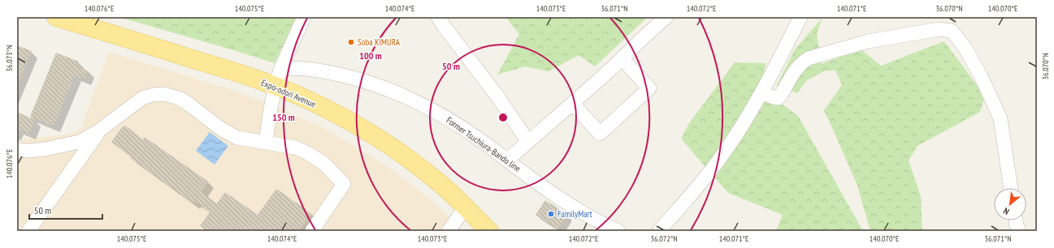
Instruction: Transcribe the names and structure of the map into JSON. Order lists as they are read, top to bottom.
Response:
{
  "streets": {
    "main road": ["Expo-odori Avenue"],
    "street": ["Former Tsuchiura-Bando line"]
  },
  "places": ["Soba KIMURA", "FamilyMart"],
  "scale_bar": "50 m",
  "north": "bottom left",
  "coordinates": [
    "140.076°E",
    "140.075°E",
    "140.074°E",
    "140.073°E",
    "36.071°N",
    "140.072°E",
    "140.071°E",
    "36.070°N",
    "140.070°E",
    "36.073°N",
    "36.072°N"
  ],
  "rings": ["100 m", "50 m", "150 m"]
}
